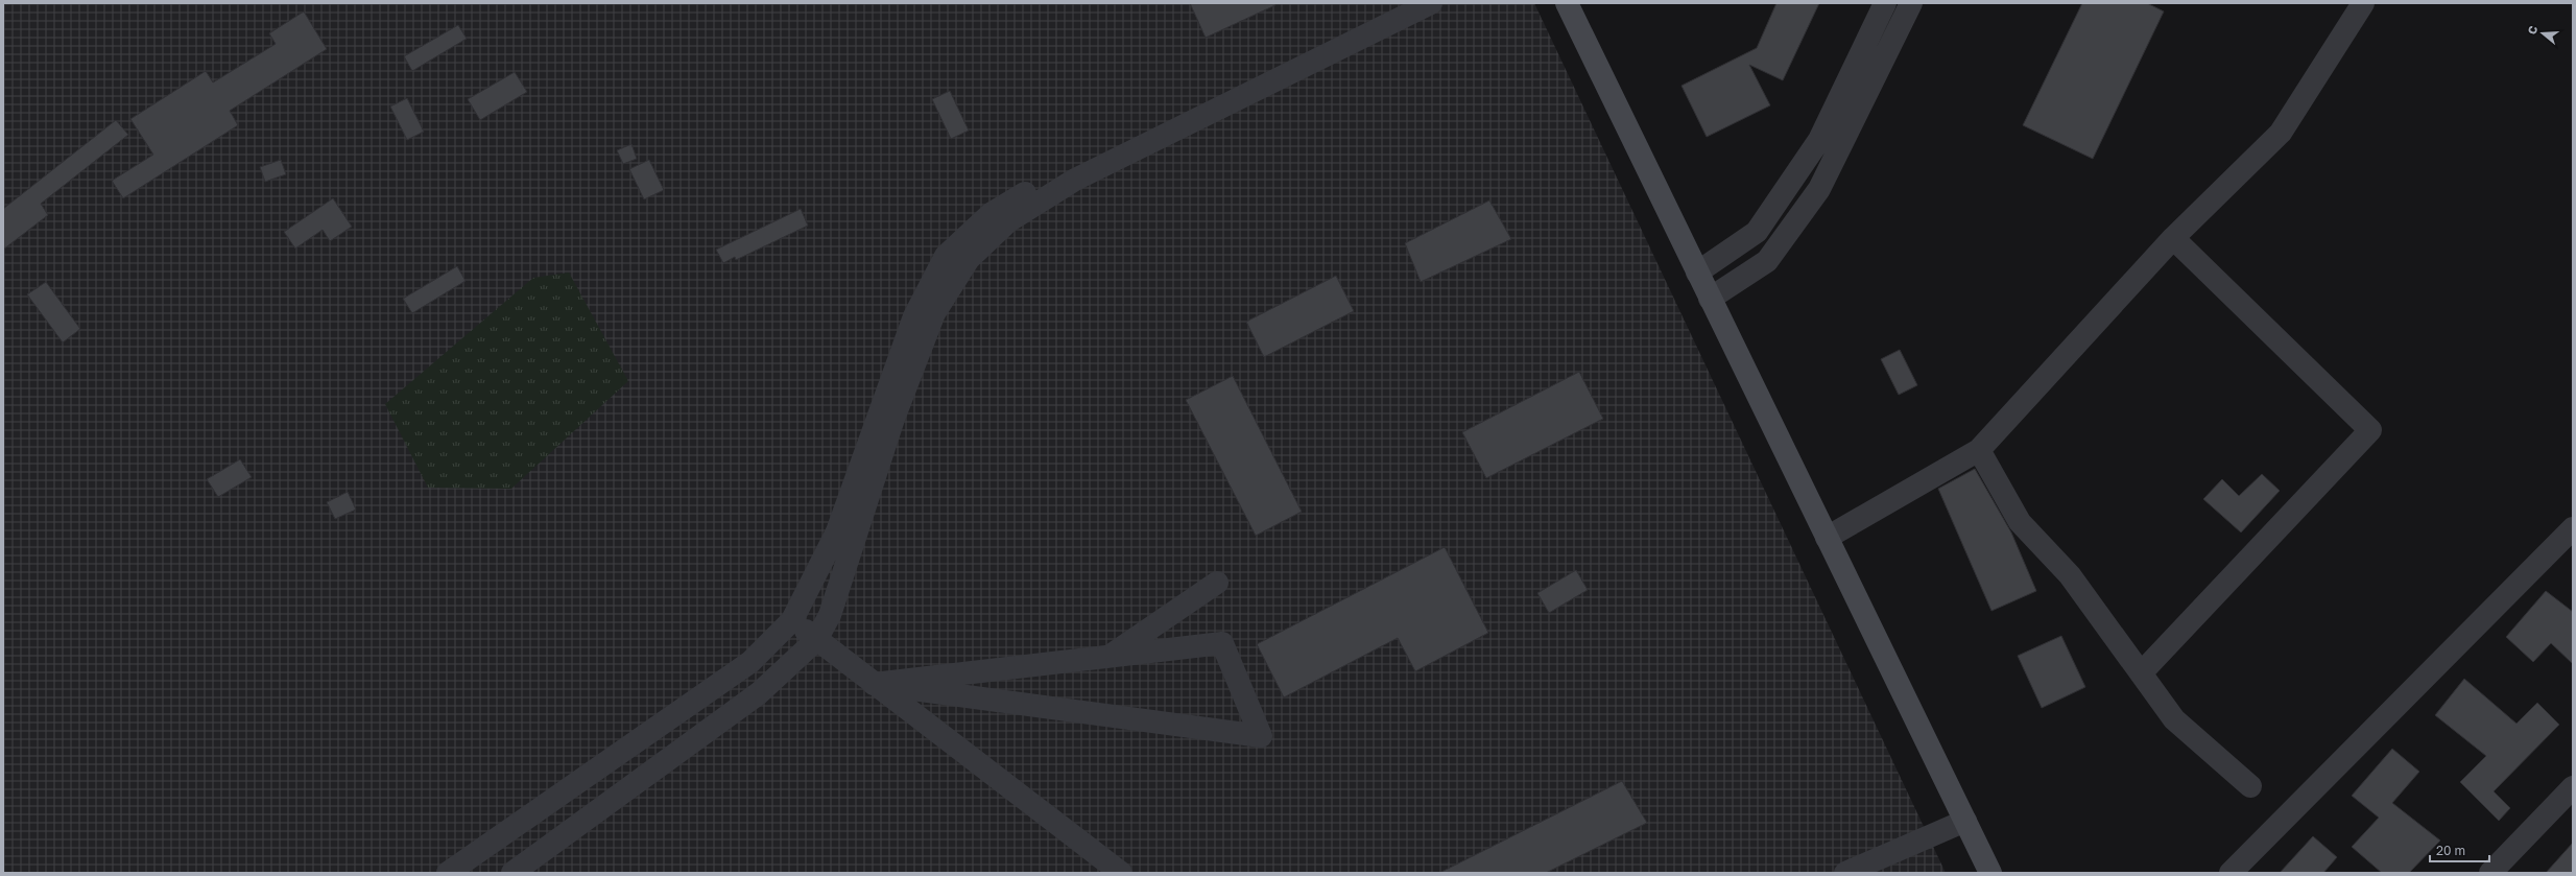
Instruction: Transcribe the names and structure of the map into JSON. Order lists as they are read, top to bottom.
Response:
{
  "scale_bar": "20 m",
  "north": "left"
}
